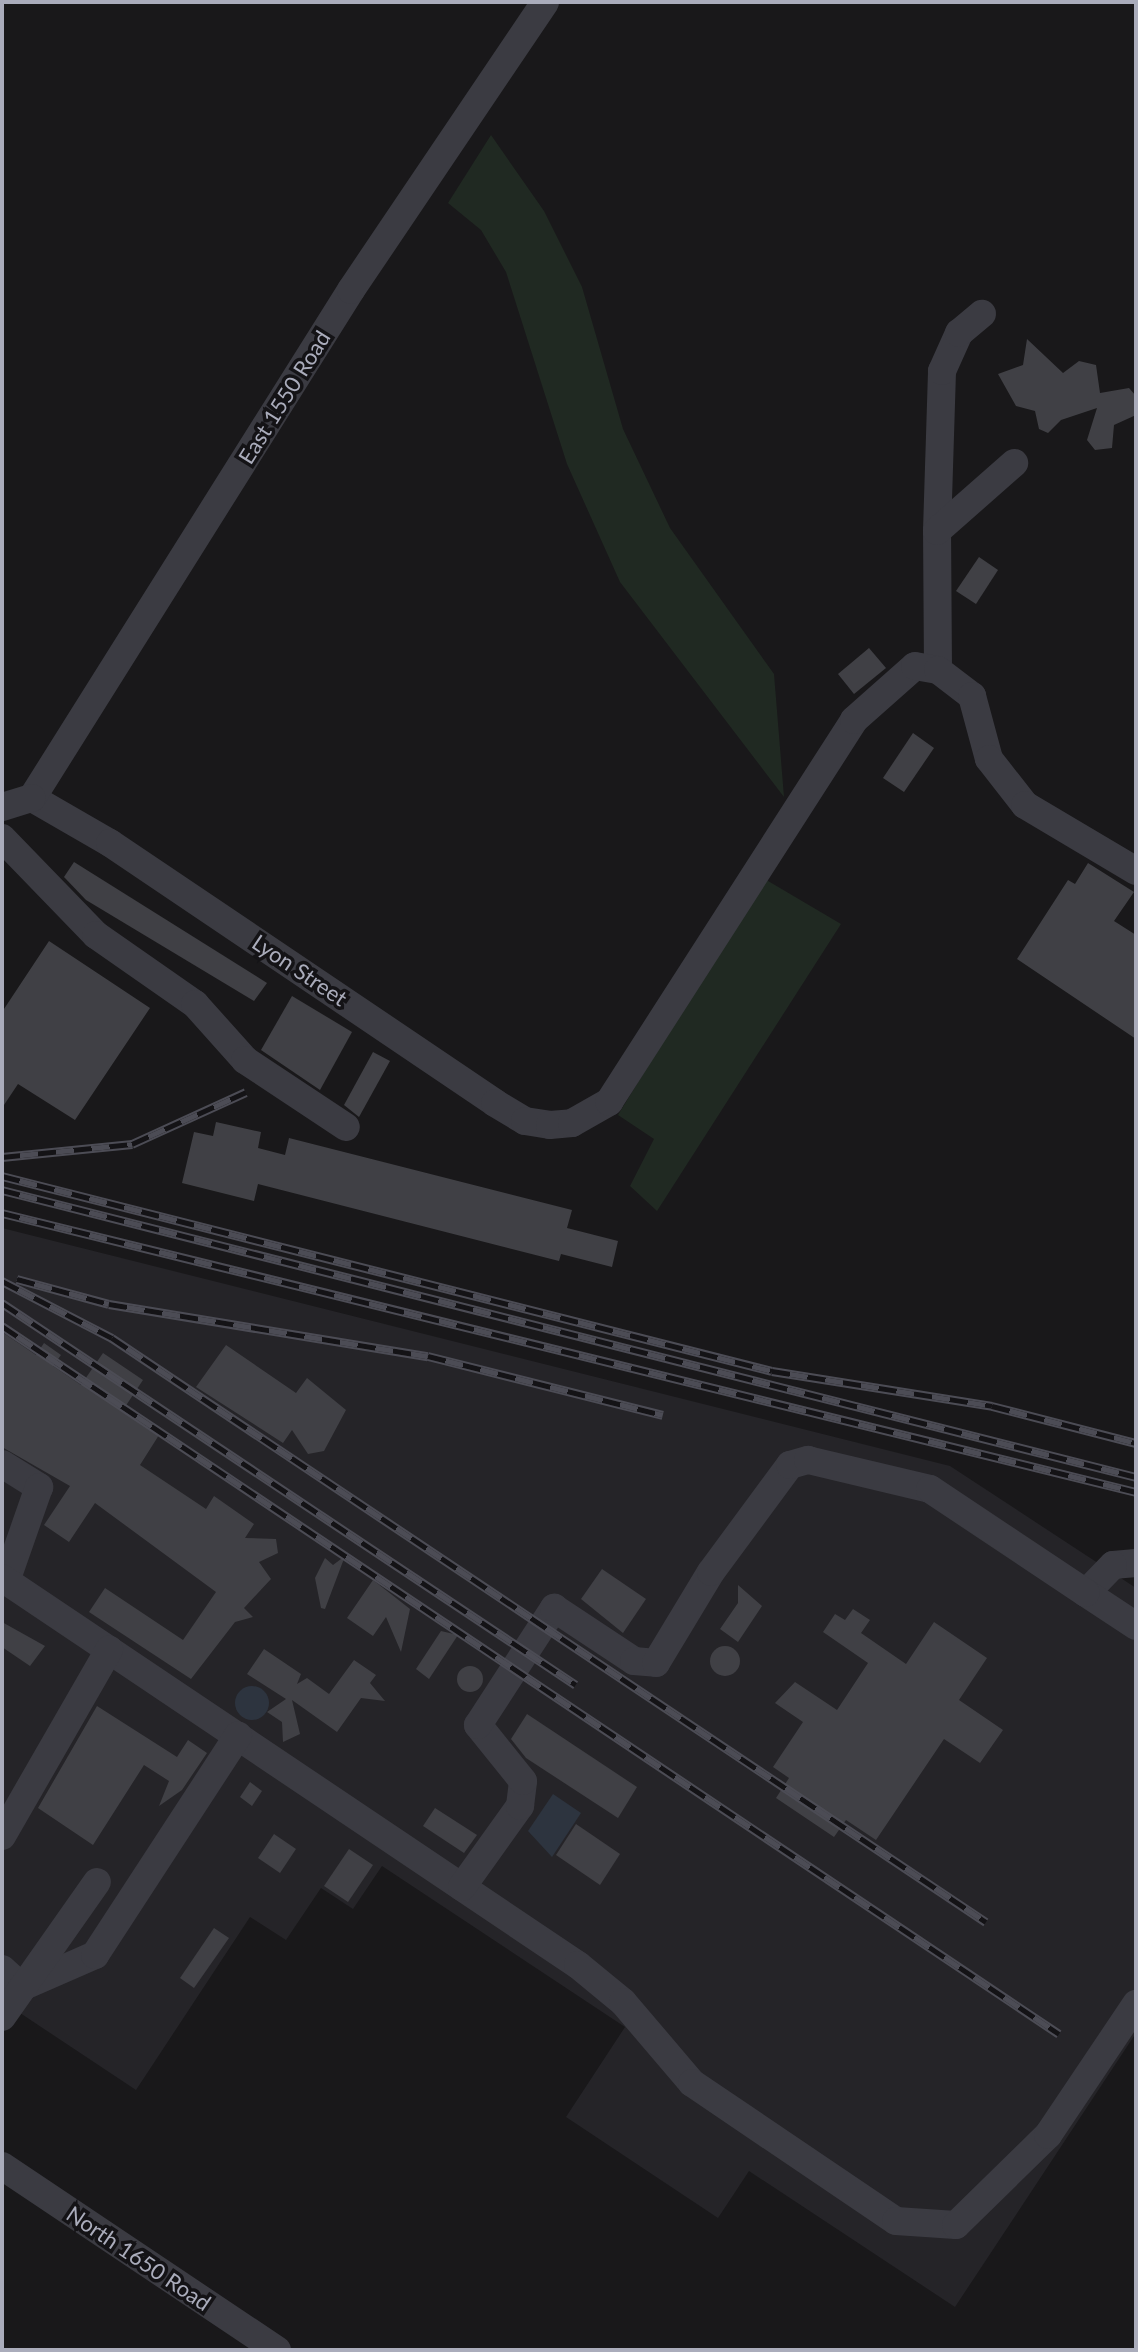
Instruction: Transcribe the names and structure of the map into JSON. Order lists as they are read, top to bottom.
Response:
{
  "streets": {
    "street": ["East 1550 Road", "Lyon Street", "North 1650 Road"]
  },
  "crossings": [
    ["East 1550 Road", "Lyon Street"]
  ]
}
